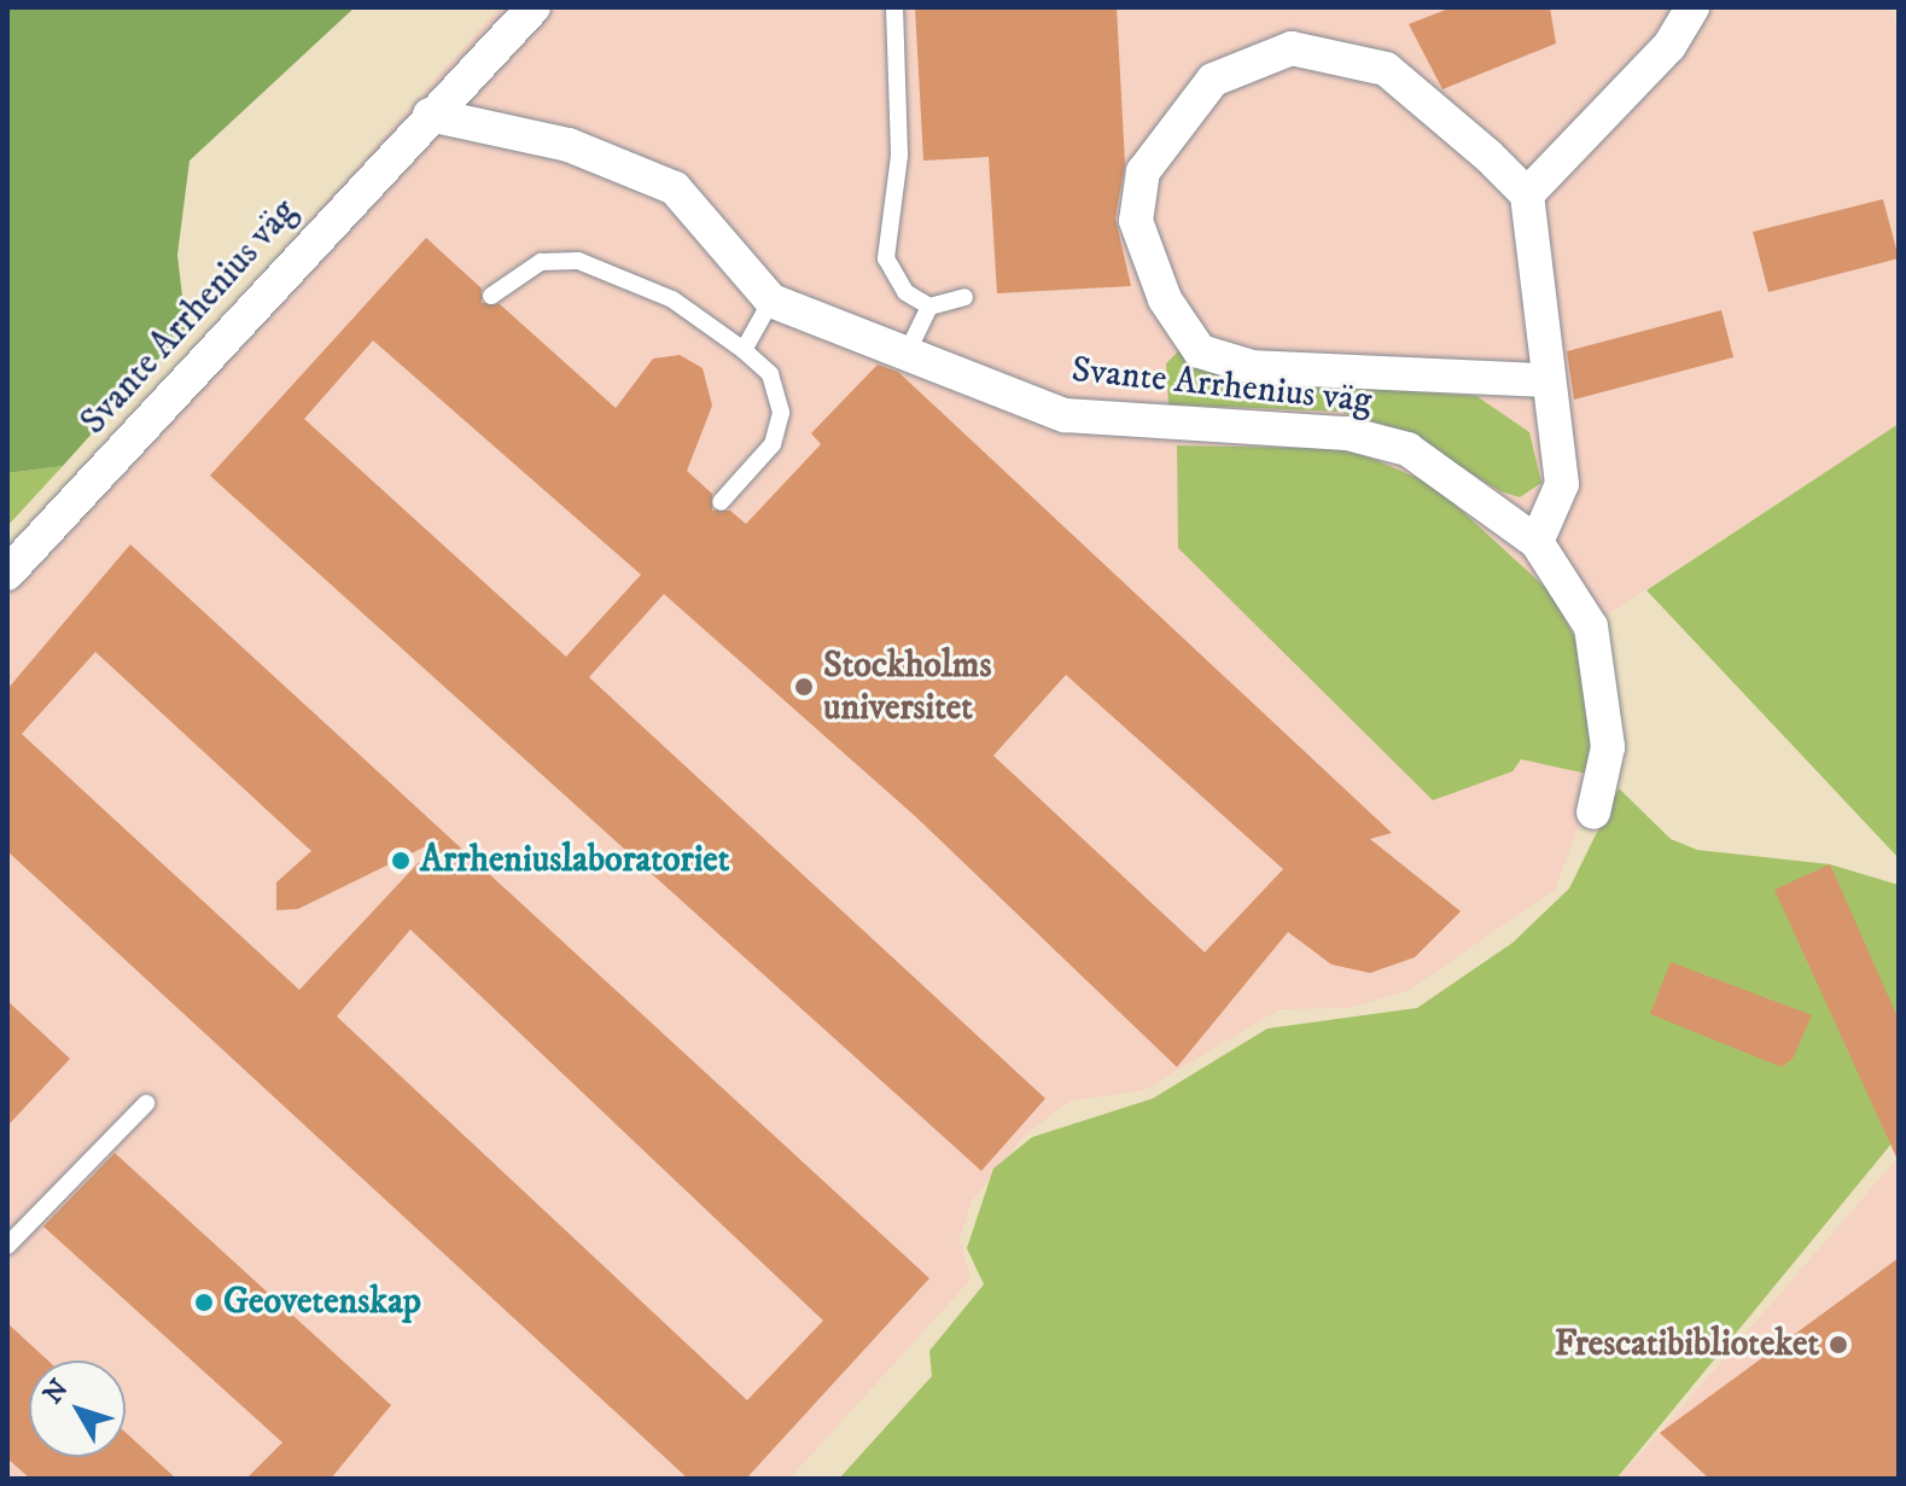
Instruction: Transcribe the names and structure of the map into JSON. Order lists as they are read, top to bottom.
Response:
{
  "streets": {
    "street": ["Svante Arrhenius väg"]
  },
  "places": [
    "Stockholms universitet",
    "Arrheniuslaboratoriet",
    "Geovetenskap",
    "Frescatibiblioteket"
  ],
  "north": "top left"
}
